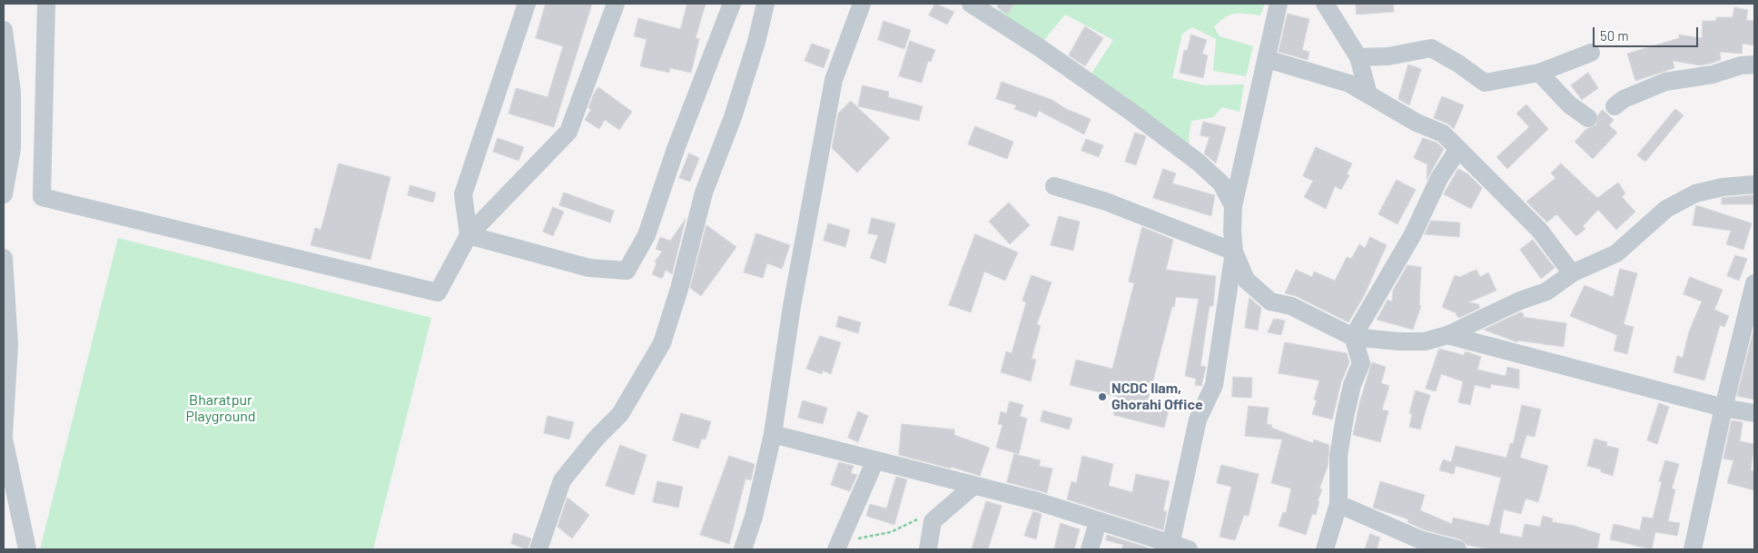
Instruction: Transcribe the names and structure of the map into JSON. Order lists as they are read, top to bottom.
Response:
{
  "parks": ["Bharatpur Playground"],
  "places": ["NCDC Ilam, Ghorahi Office"],
  "scale_bar": "50 m"
}
